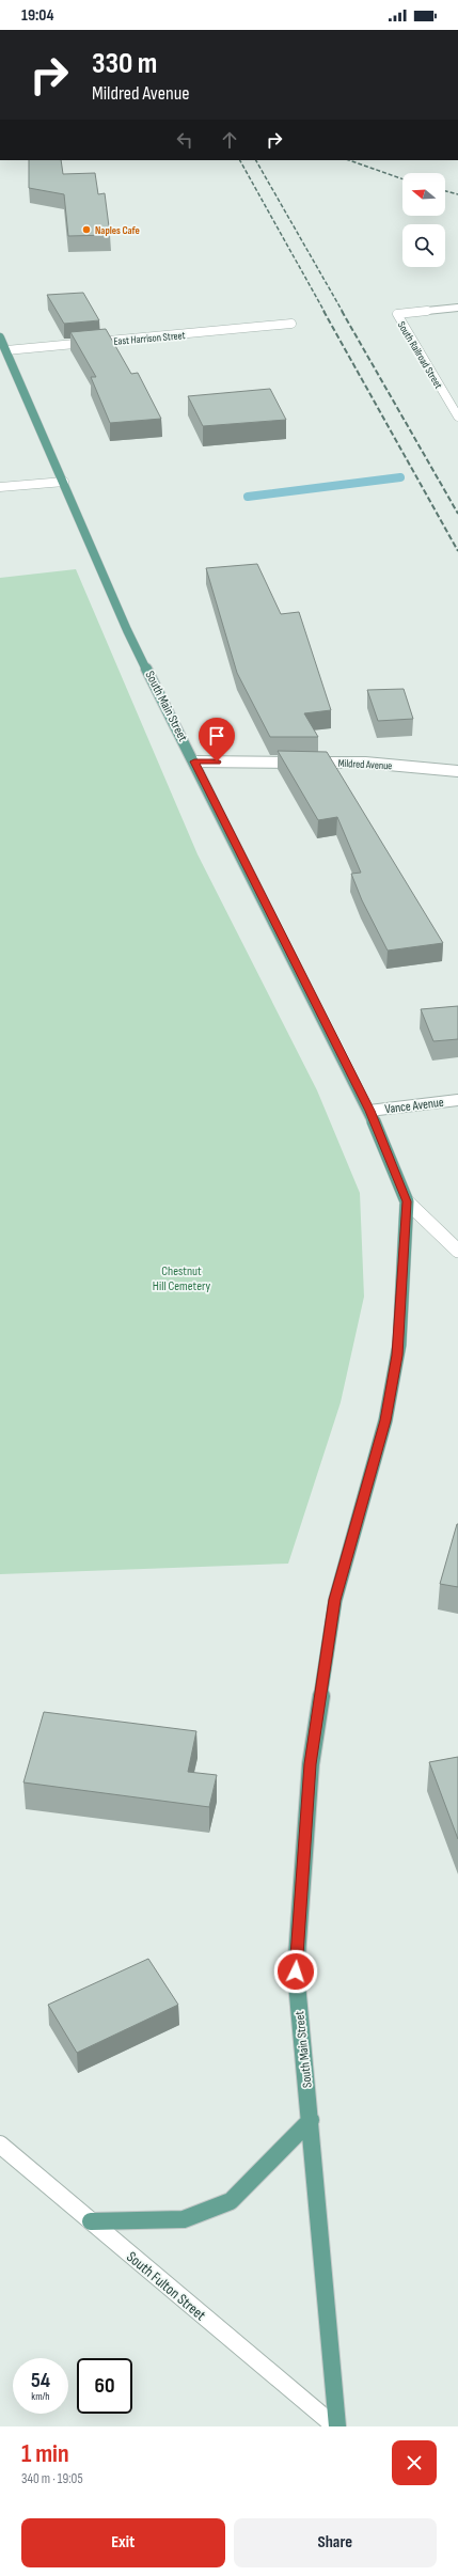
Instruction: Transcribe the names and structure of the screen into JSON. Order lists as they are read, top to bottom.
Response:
{
  "streets": {
    "main road": ["South Main Street"],
    "street": [
      "East Harrison Street",
      "South Railroad Street",
      "Mildred Avenue",
      "Vance Avenue",
      "South Fulton Street"
    ]
  },
  "crossings": [
    ["East Harrison Street", "South Main Street"],
    ["South Main Street", "Mildred Avenue"],
    ["South Main Street", "Vance Avenue"],
    ["South Main Street", "South Fulton Street"]
  ],
  "parks": ["Chestnut Hill Cemetery"],
  "places": ["Naples Cafe"],
  "north": "left",
  "page": {
    "status": "19:04",
    "turn": ["330 m", "Mildred Avenue"],
    "speed": "54 km/h",
    "limit": "60",
    "heading": ["1 min", "340 m · 19:05"],
    "buttons": ["Exit", "Share"]
  }
}
